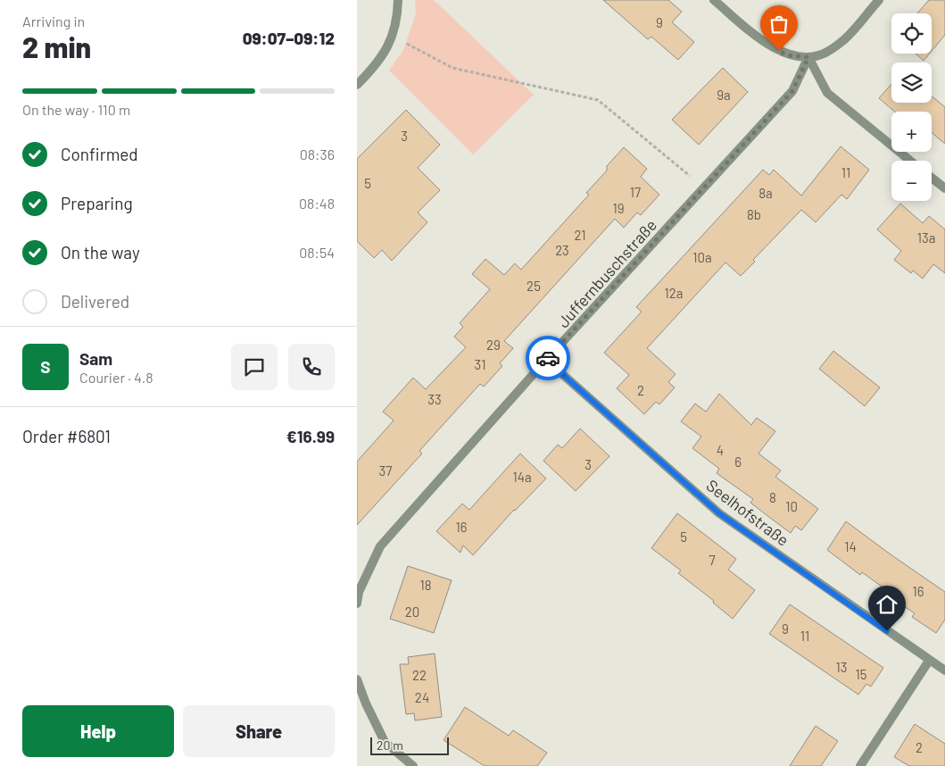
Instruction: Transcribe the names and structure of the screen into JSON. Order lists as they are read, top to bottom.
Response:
{
  "streets": {
    "street": ["Juffernbuschstraße", "Seelhofstraße"]
  },
  "crossings": [
    ["Juffernbuschstraße", "Seelhofstraße"]
  ],
  "house_numbers": [
    "9",
    "9a",
    "3",
    "11",
    "5",
    "17",
    "8a",
    "19",
    "8b",
    "21",
    "13a",
    "23",
    "10a",
    "25",
    "12a",
    "29",
    "31",
    "2",
    "33",
    "4",
    "6",
    "3",
    "37",
    "14a",
    "8",
    "10",
    "16",
    "5",
    "14",
    "7",
    "18",
    "16",
    "20",
    "9",
    "11",
    "13",
    "15",
    "22",
    "24",
    "2"
  ],
  "scale_bar": "20 m",
  "page": {
    "heading": ["2 min", "Arriving in", "09:07–09:12"],
    "panel": [
      "Sam",
      "Courier · 4.8",
      "Order #6801",
      "€16.99"
    ],
    "map_buttons": ["+", "−"],
    "bar": "On the way · 110 m",
    "list": [
      ["Confirmed", "08:36"],
      ["Preparing", "08:48"],
      ["On the way", "08:54"],
      "Delivered"
    ],
    "round": "S",
    "buttons": ["Help", "Share"],
    "scale": "20 m"
  }
}
